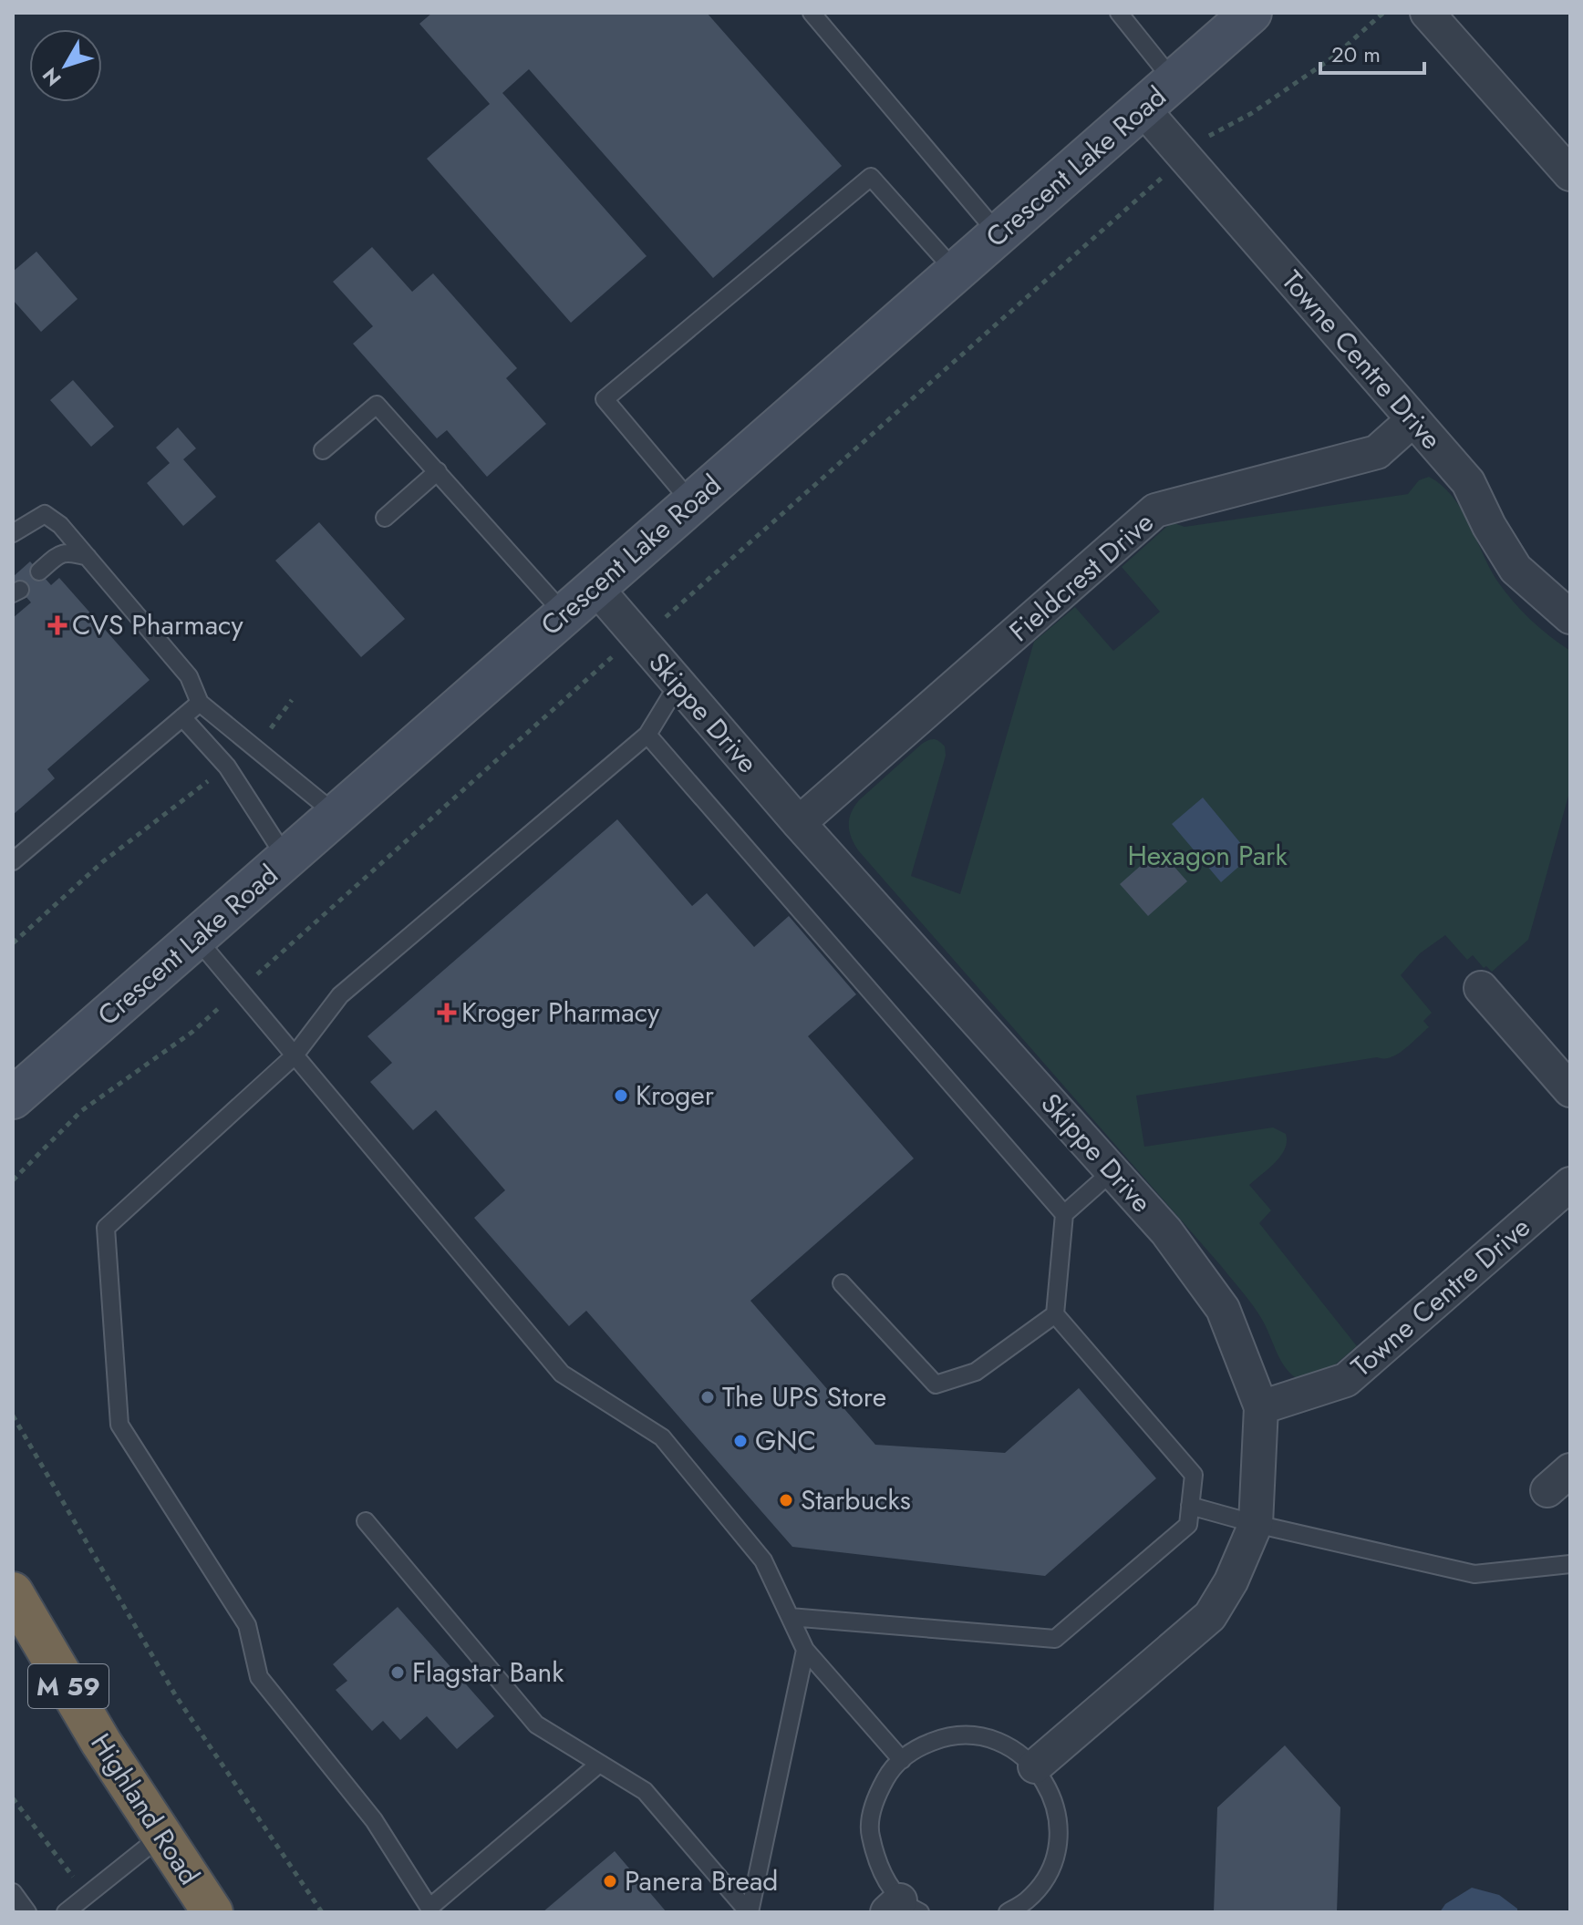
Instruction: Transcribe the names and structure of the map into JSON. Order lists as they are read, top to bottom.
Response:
{
  "streets": {
    "highway": ["M 59", "Highland Road"],
    "street": [
      "Crescent Lake Road",
      "Towne Centre Drive",
      "Fieldcrest Drive",
      "Skippe Drive"
    ]
  },
  "crossings": [
    ["Crescent Lake Road", "Towne Centre Drive"],
    ["Crescent Lake Road", "Skippe Drive"],
    ["Towne Centre Drive", "Fieldcrest Drive"],
    ["Towne Centre Drive", "Skippe Drive"],
    ["Fieldcrest Drive", "Skippe Drive"]
  ],
  "parks": ["Hexagon Park"],
  "places": {
    "health": ["CVS Pharmacy", "Kroger Pharmacy"],
    "other": [
      "Kroger",
      "The UPS Store",
      "GNC",
      "Starbucks",
      "Flagstar Bank",
      "Panera Bread"
    ]
  },
  "scale_bar": "20 m",
  "north": "bottom left"
}
